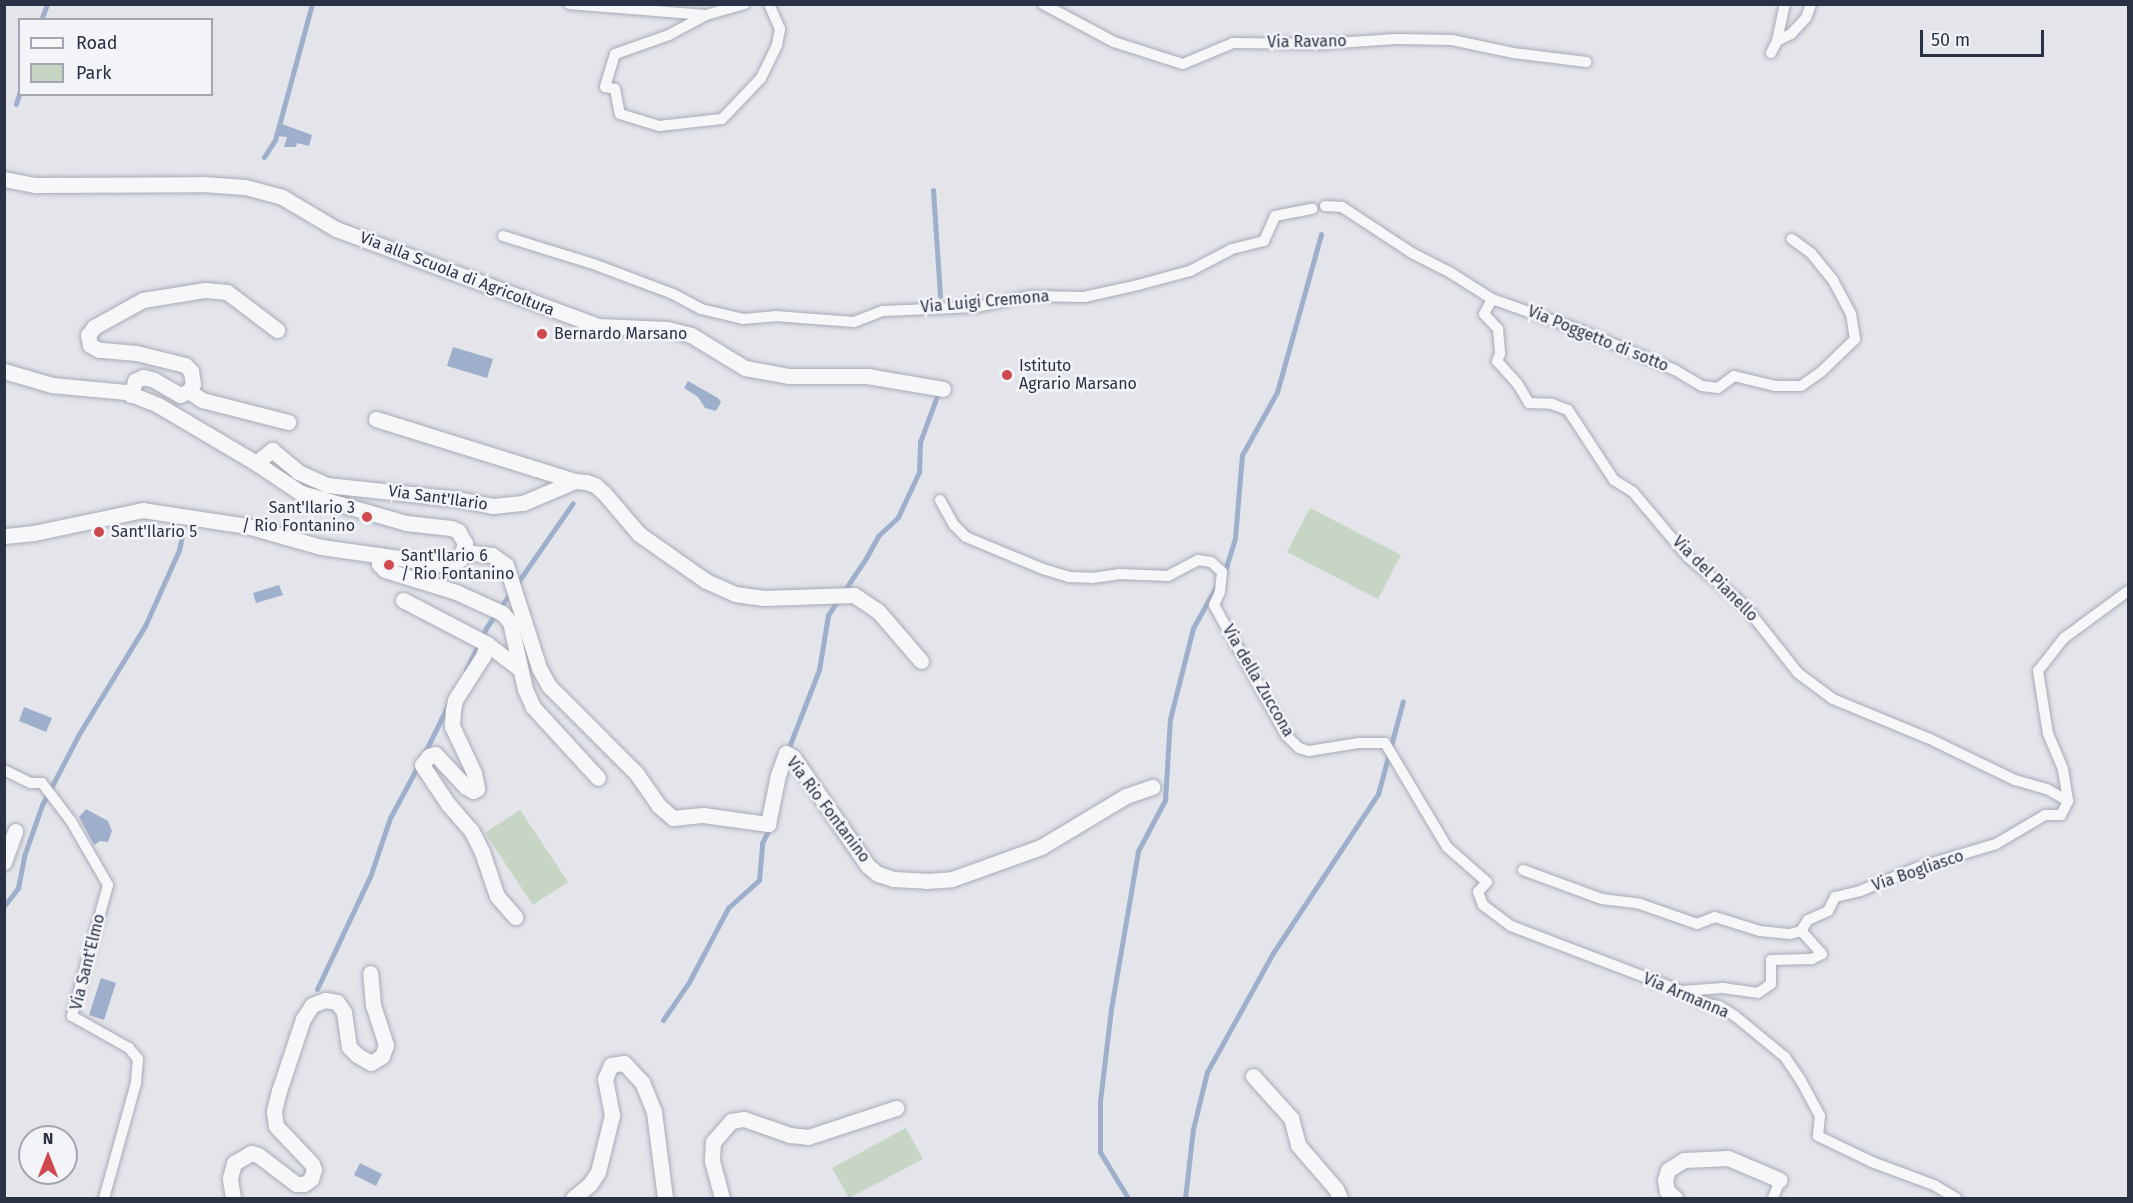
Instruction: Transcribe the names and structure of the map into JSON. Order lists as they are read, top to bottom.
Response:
{
  "streets": {
    "street": [
      "Via Ravano",
      "Via alla Scuola di Agricoltura",
      "Via Luigi Cremona",
      "Via Poggetto di sotto",
      "Via Sant'Ilario",
      "Via del Pianello",
      "Via della Zuccona",
      "Via Rio Fontanino",
      "Via Bogliasco",
      "Via Sant'Elmo",
      "Via Armanna"
    ]
  },
  "crossings": [
    ["Via Poggetto di sotto", "Via del Pianello"],
    ["Via Sant'Ilario", "Via Rio Fontanino"],
    ["Via del Pianello", "Via Bogliasco"],
    ["Via della Zuccona", "Via Armanna"]
  ],
  "places": [
    "Bernardo Marsano",
    "Istituto Agrario Marsano",
    "Sant'Ilario 3 / Rio Fontanino",
    "Sant'Ilario 5",
    "Sant'Ilario 6 / Rio Fontanino"
  ],
  "legend": ["Road", "Park"],
  "scale_bar": "50 m",
  "north": "top"
}
